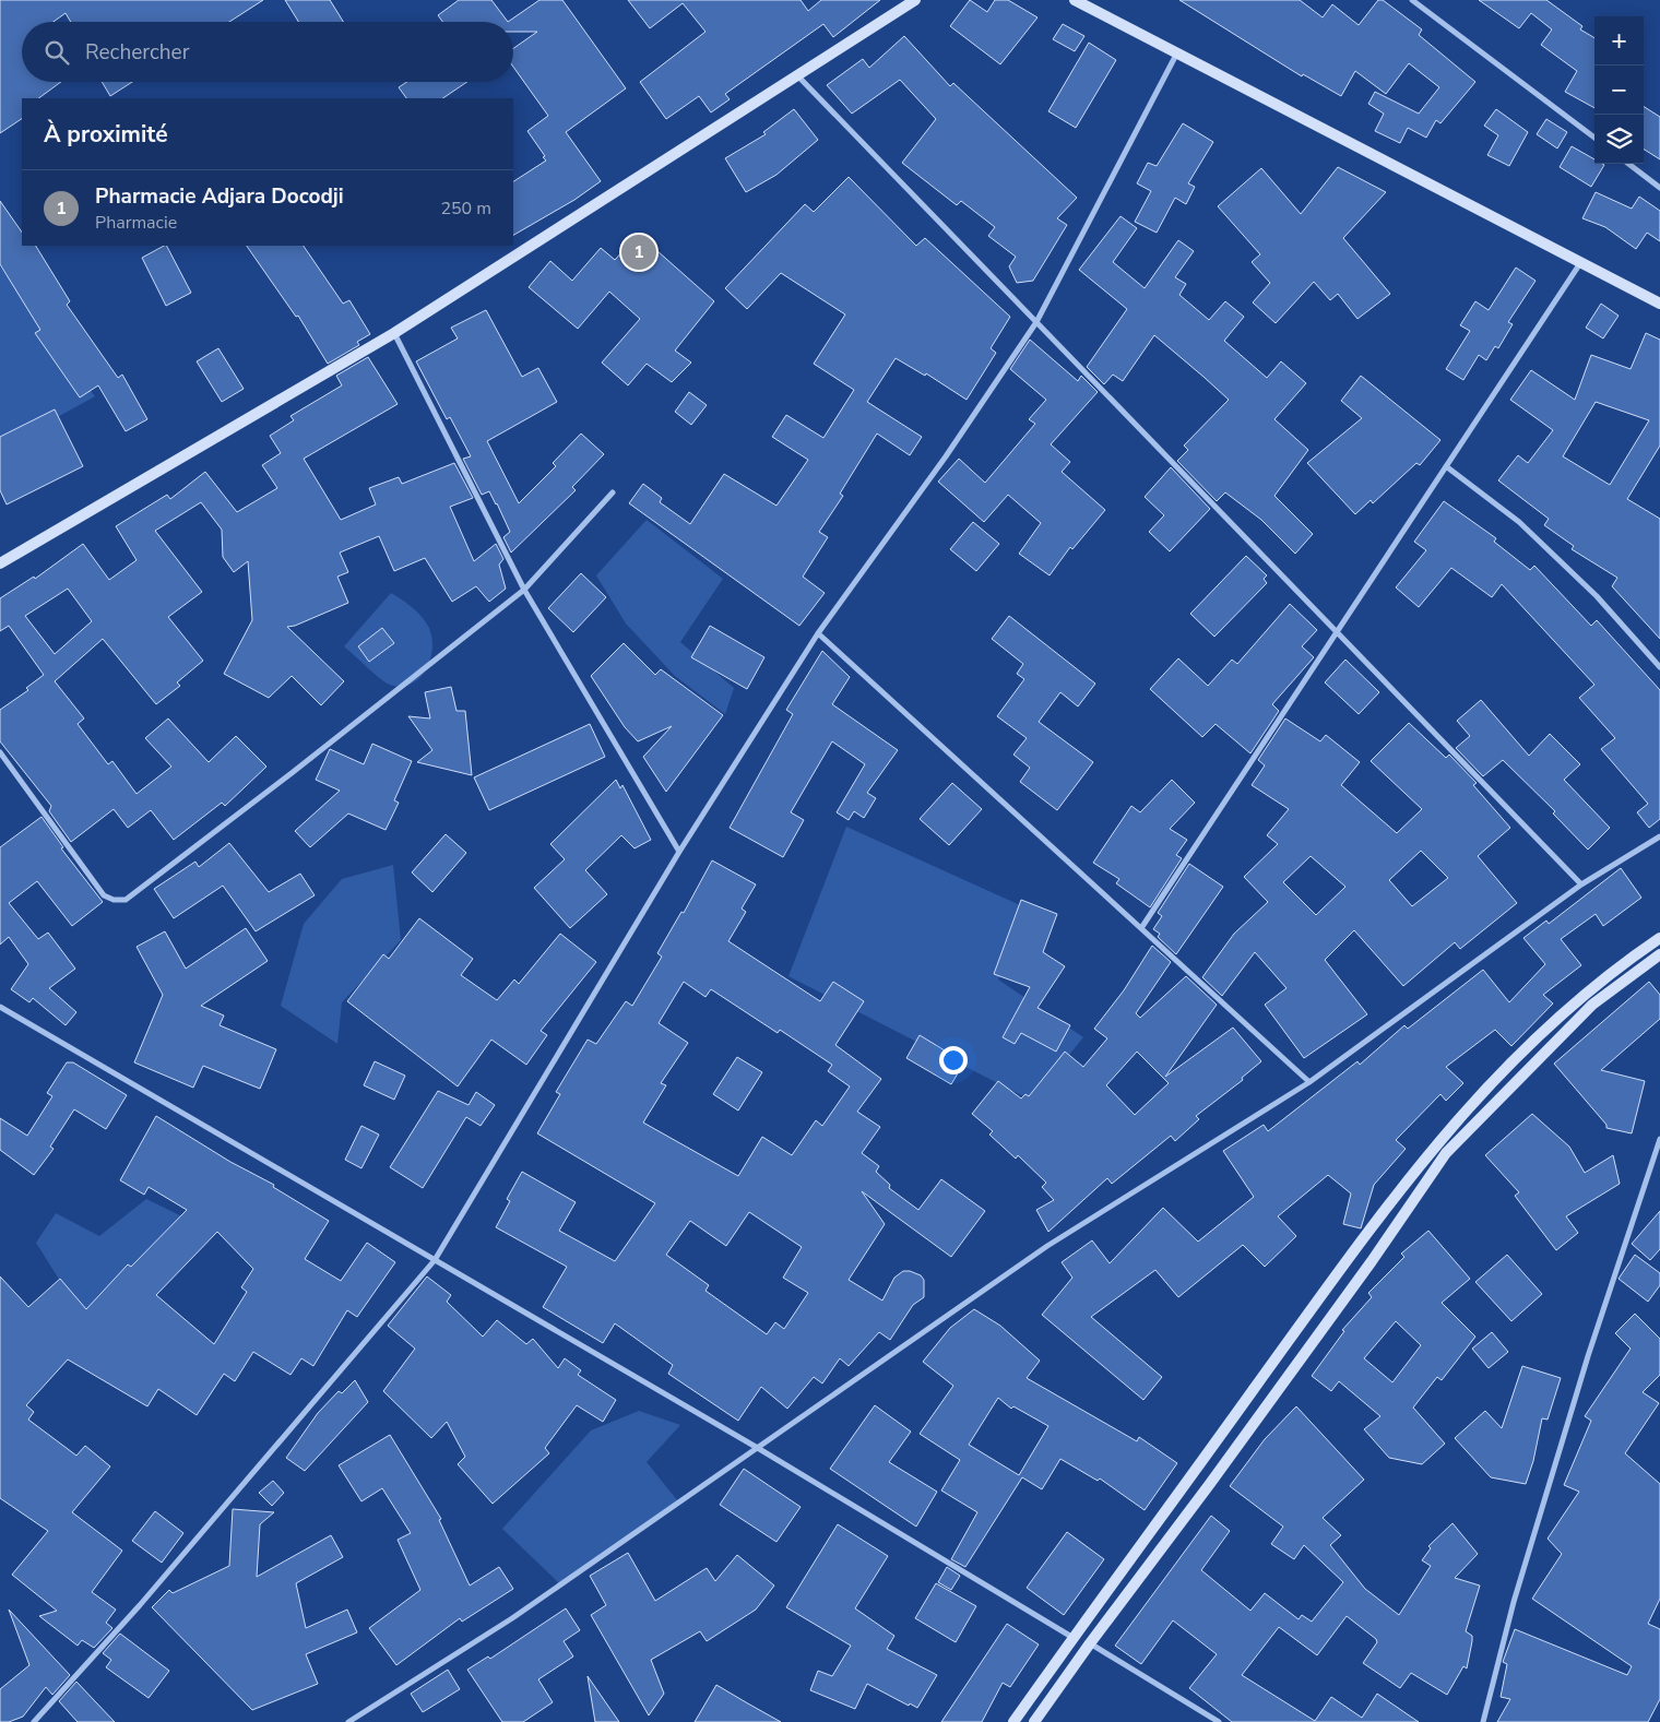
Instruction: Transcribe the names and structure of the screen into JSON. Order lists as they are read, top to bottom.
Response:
{
  "page": {
    "map_buttons": ["+", "−"],
    "search": "Rechercher",
    "heading": "À proximité",
    "list": [
      {
        "mark": "1",
        "name": "Pharmacie Adjara Docodji",
        "note": "Pharmacie",
        "value": "250 m"
      }
    ],
    "pins": "1"
  }
}
